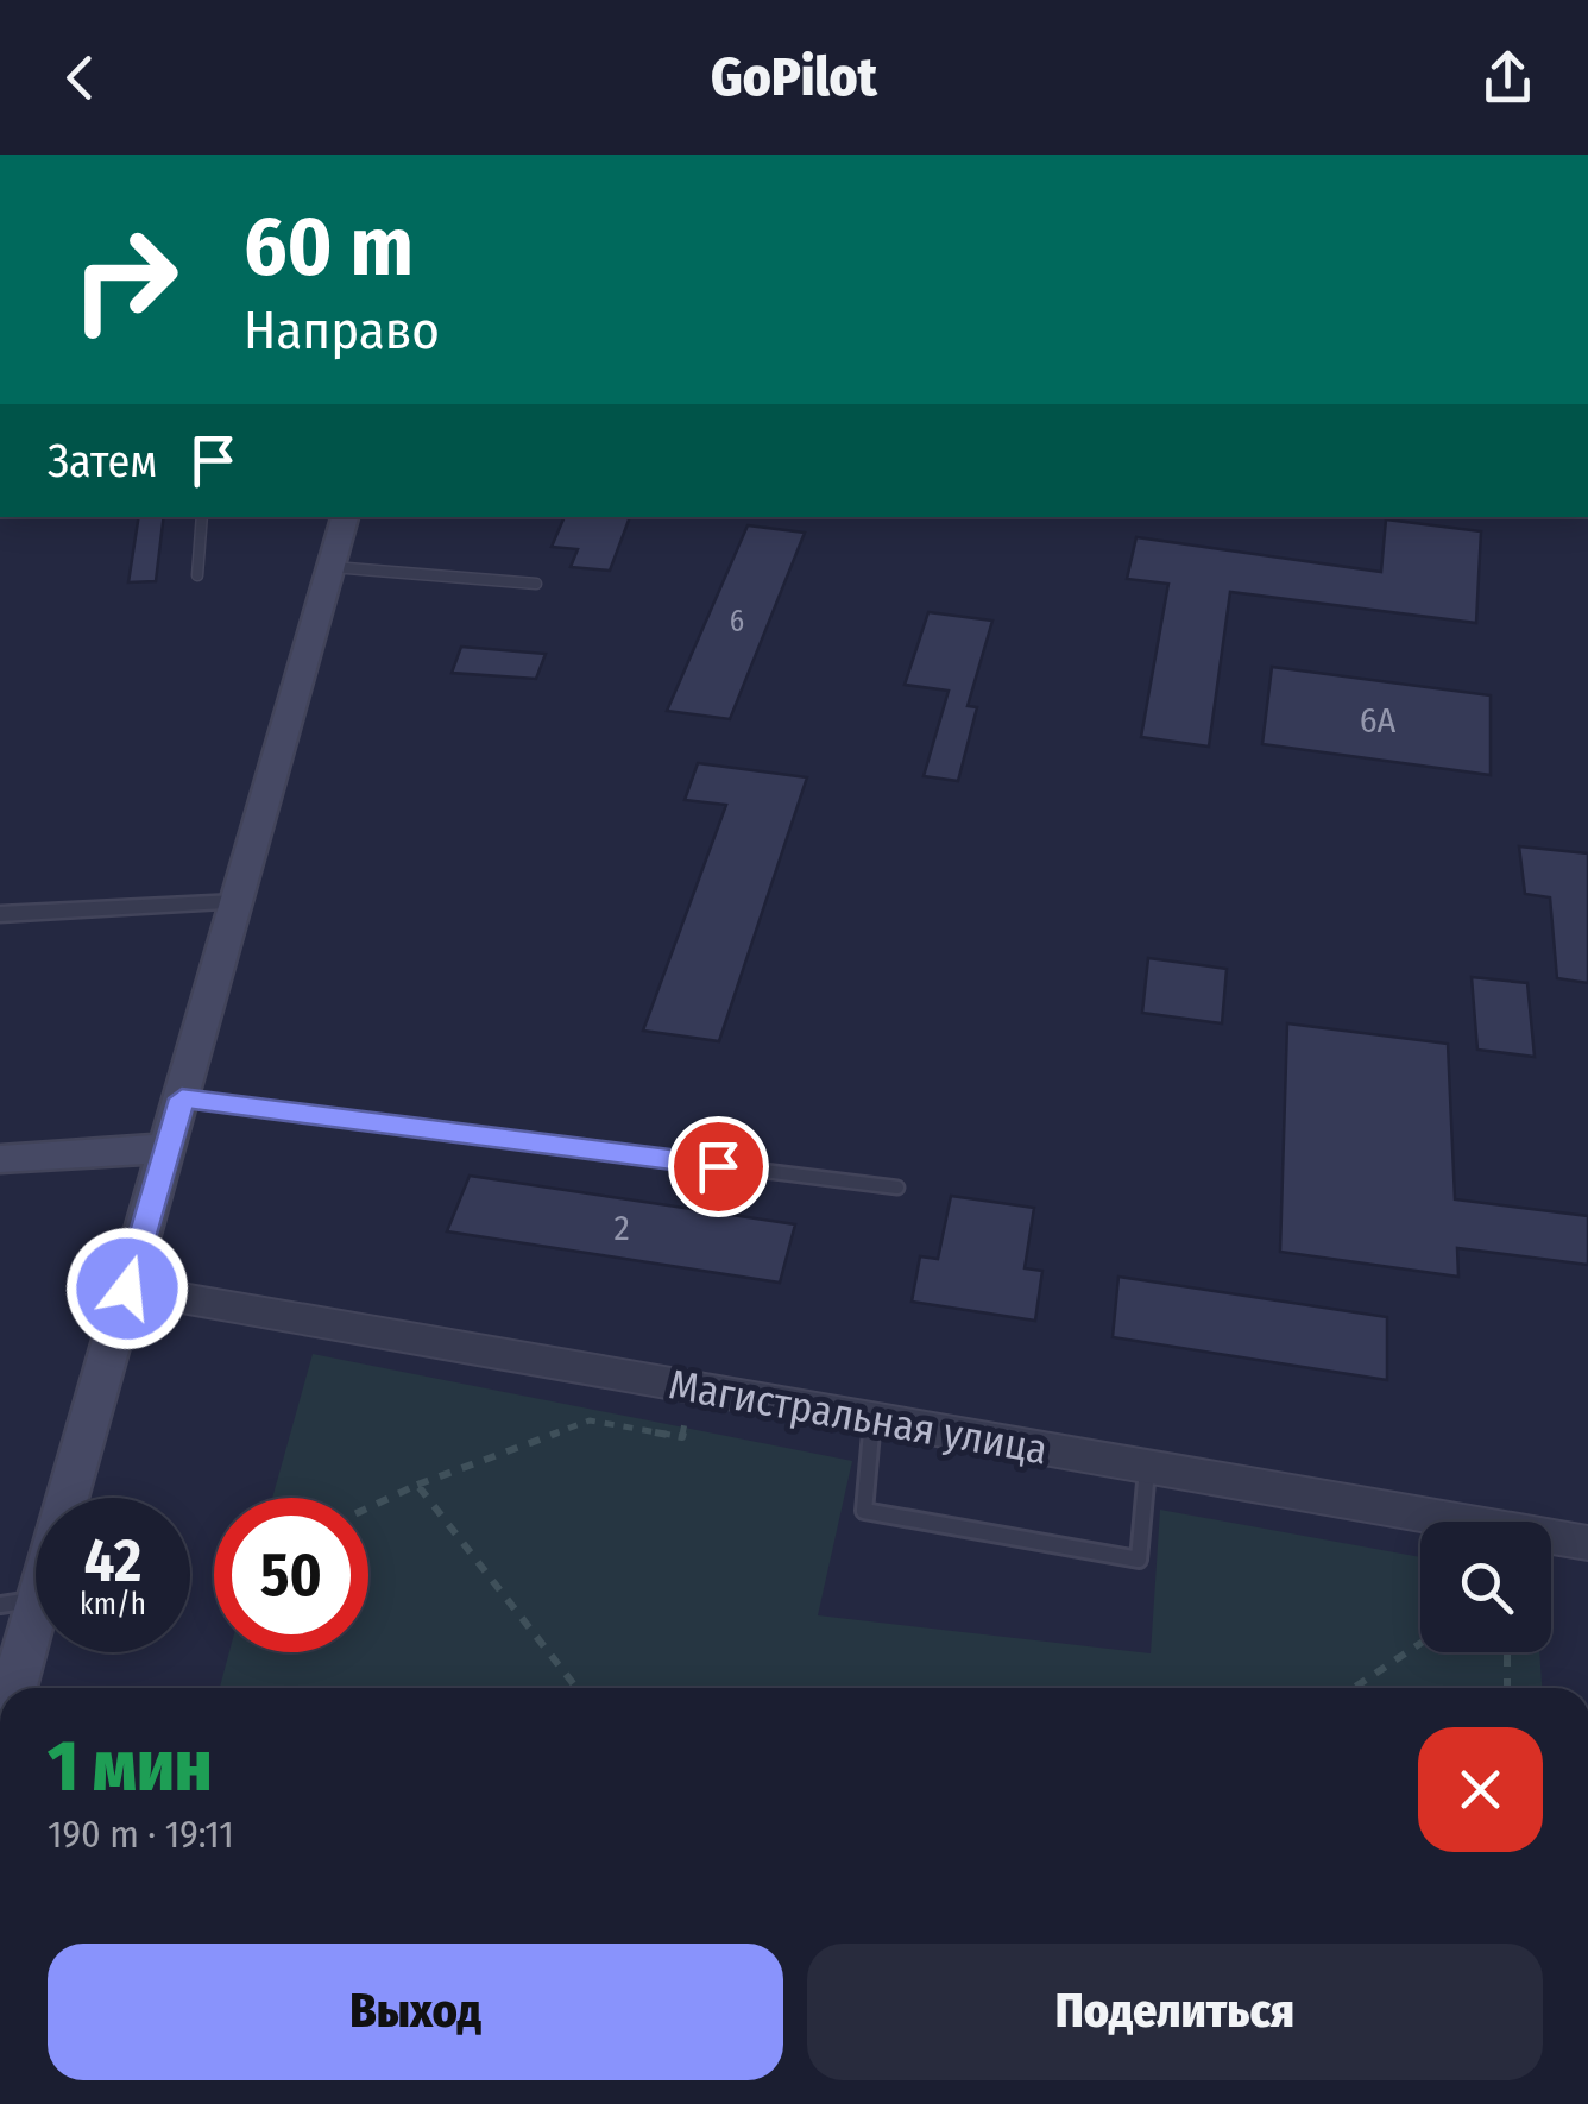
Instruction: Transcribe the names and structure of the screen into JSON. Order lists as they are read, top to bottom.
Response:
{
  "streets": {
    "street": ["Магистральная улица"]
  },
  "house_numbers": ["6", "6А", "2"],
  "page": {
    "header": "GoPilot",
    "turn": ["60 m", "Направо"],
    "then": "Затем",
    "speed": "42 km/h",
    "limit": "50",
    "heading": ["1 мин", "190 m · 19:11"],
    "buttons": ["Выход", "Поделиться"]
  }
}
